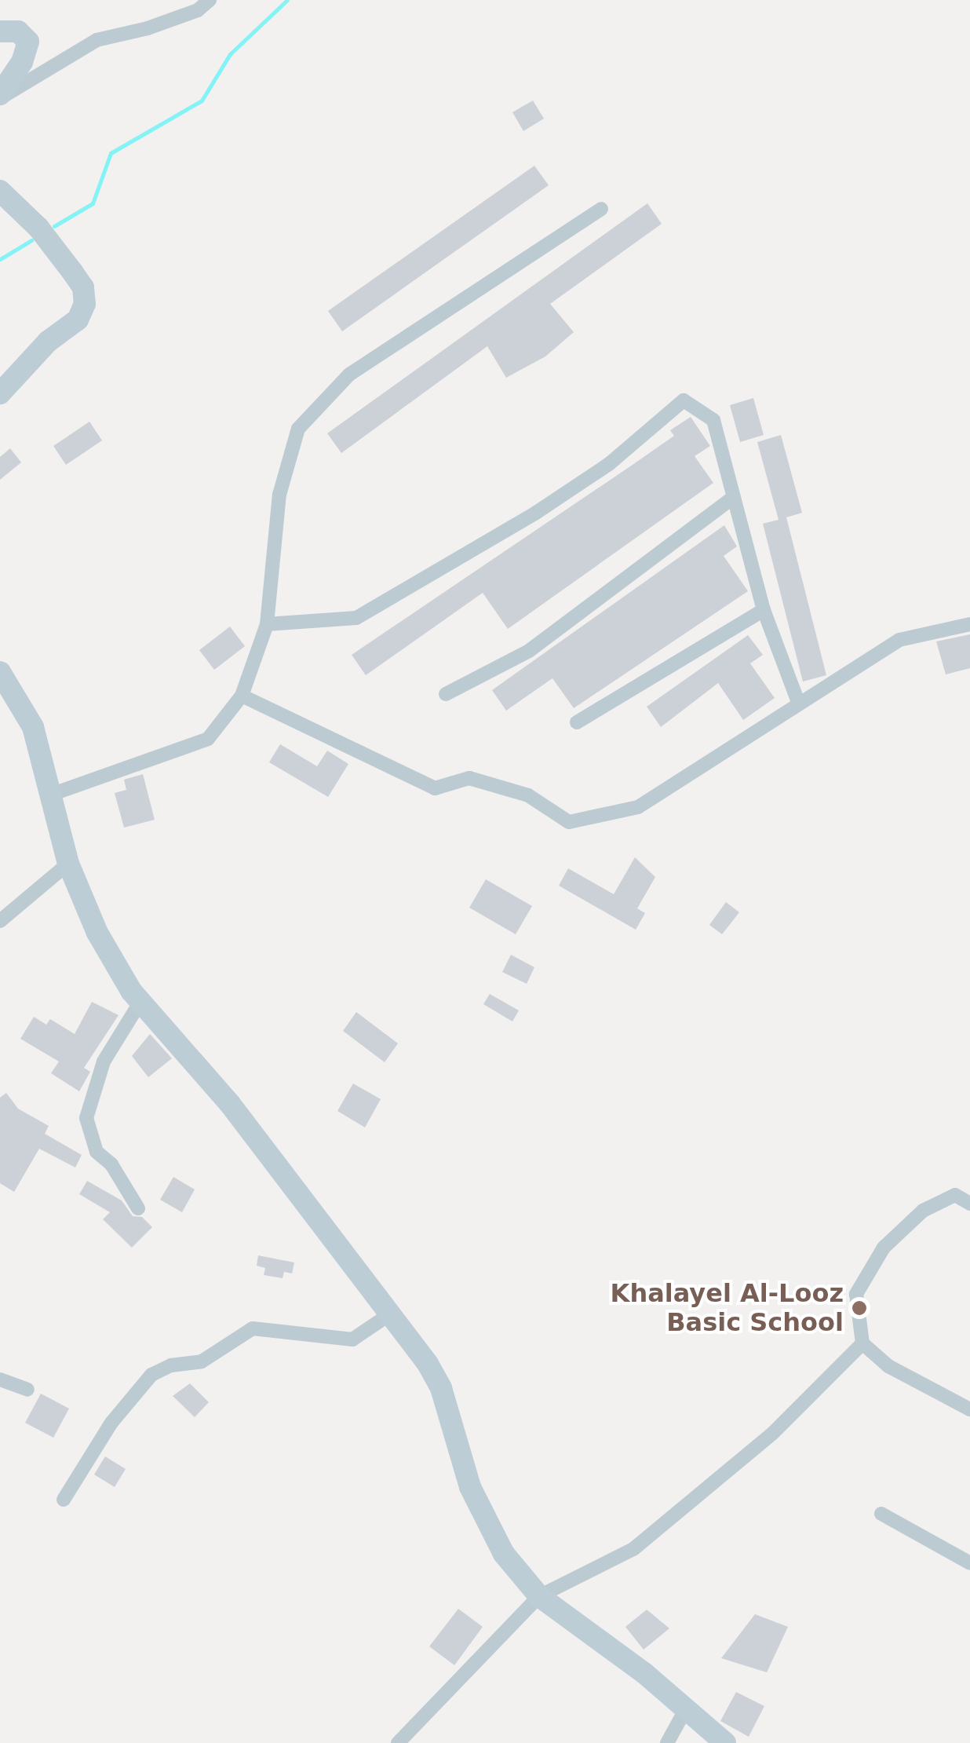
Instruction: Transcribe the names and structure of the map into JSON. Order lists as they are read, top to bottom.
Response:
{
  "places": ["Khalayel Al-Looz Basic School"]
}
